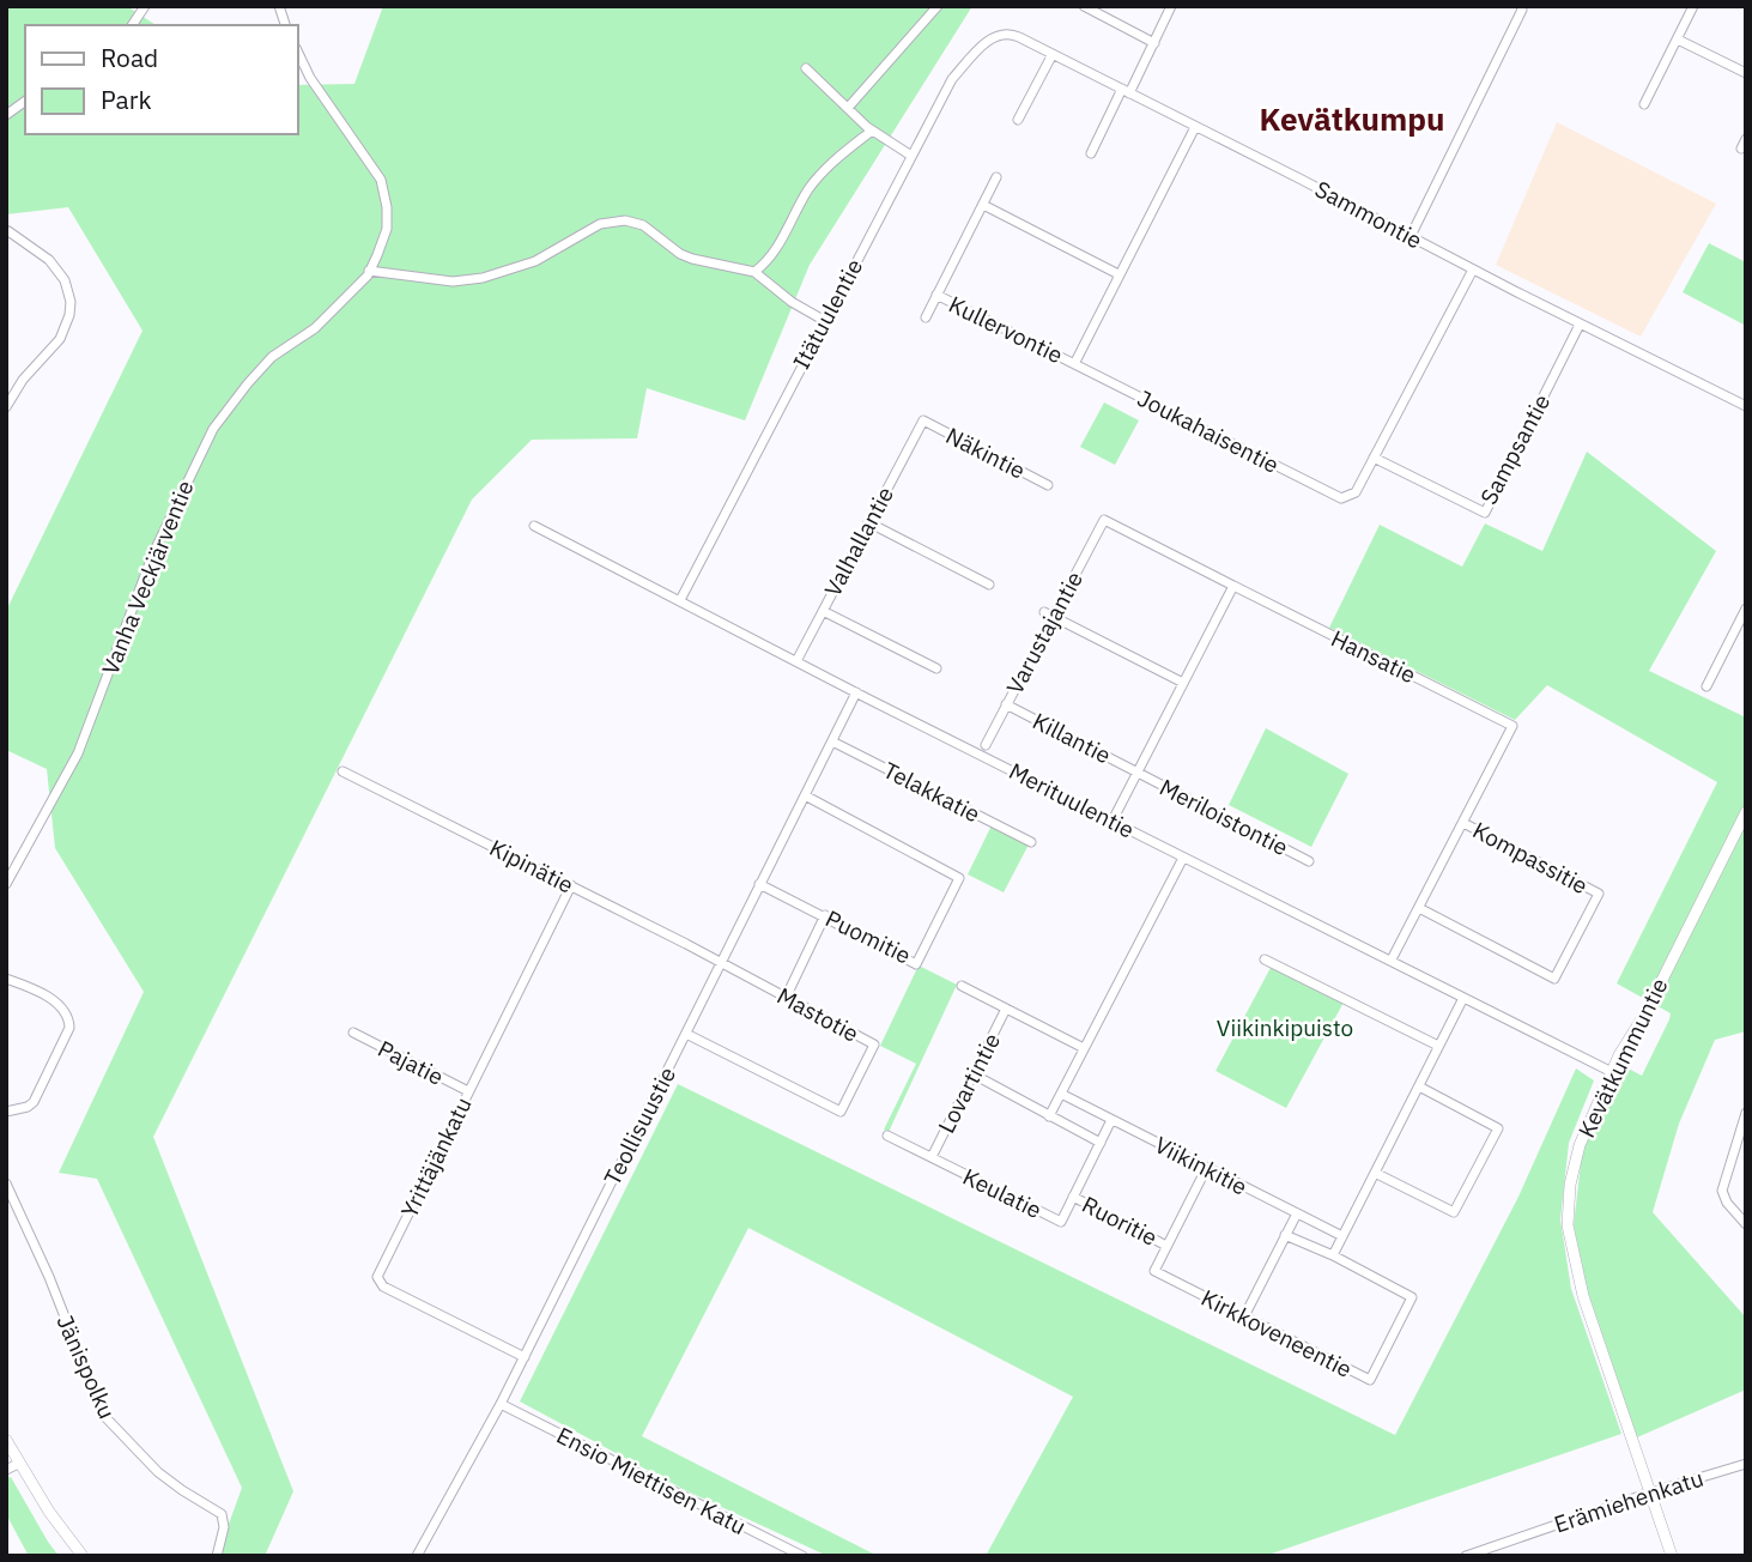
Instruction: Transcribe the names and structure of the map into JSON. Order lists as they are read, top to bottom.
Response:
{
  "streets": {
    "street": [
      "Sammontie",
      "Itätuulentie",
      "Kullervontie",
      "Joukahaisentie",
      "Sampsantie",
      "Näkintie",
      "Valhallantie",
      "Vanha Veckjärventie",
      "Varustajantie",
      "Hansatie",
      "Killantie",
      "Telakkatie",
      "Merituulentie",
      "Meriloistontie",
      "Kompassitie",
      "Kipinätie",
      "Puomitie",
      "Mastotie",
      "Kevätkummuntie",
      "Pajatie",
      "Lovartintie",
      "Teollisuustie",
      "Yrittäjänkatu",
      "Viikinkitie",
      "Keulatie",
      "Ruoritie",
      "Kirkkoveneentie",
      "Jänispolku",
      "Ensio Miettisen Katu",
      "Erämiehenkatu"
    ]
  },
  "crossings": [
    ["Sammontie", "Itätuulentie"],
    ["Sammontie", "Joukahaisentie"],
    ["Sammontie", "Sampsantie"],
    ["Itätuulentie", "Merituulentie"],
    ["Kullervontie", "Joukahaisentie"],
    ["Joukahaisentie", "Sampsantie"],
    ["Näkintie", "Valhallantie"],
    ["Valhallantie", "Merituulentie"],
    ["Varustajantie", "Hansatie"],
    ["Varustajantie", "Killantie"],
    ["Hansatie", "Merituulentie"],
    ["Hansatie", "Kompassitie"],
    ["Killantie", "Meriloistontie"],
    ["Telakkatie", "Teollisuustie"],
    ["Merituulentie", "Kevätkummuntie"],
    ["Merituulentie", "Teollisuustie"],
    ["Kipinätie", "Mastotie"],
    ["Kipinätie", "Teollisuustie"],
    ["Kipinätie", "Yrittäjänkatu"],
    ["Puomitie", "Teollisuustie"],
    ["Mastotie", "Teollisuustie"],
    ["Kevätkummuntie", "Erämiehenkatu"],
    ["Pajatie", "Yrittäjänkatu"],
    ["Lovartintie", "Keulatie"],
    ["Teollisuustie", "Yrittäjänkatu"],
    ["Teollisuustie", "Ensio Miettisen Katu"],
    ["Viikinkitie", "Keulatie"],
    ["Keulatie", "Ruoritie"],
    ["Ruoritie", "Kirkkoveneentie"]
  ],
  "districts": ["Kevätkumpu"],
  "parks": ["Viikinkipuisto"],
  "legend": ["Road", "Park"]
}
